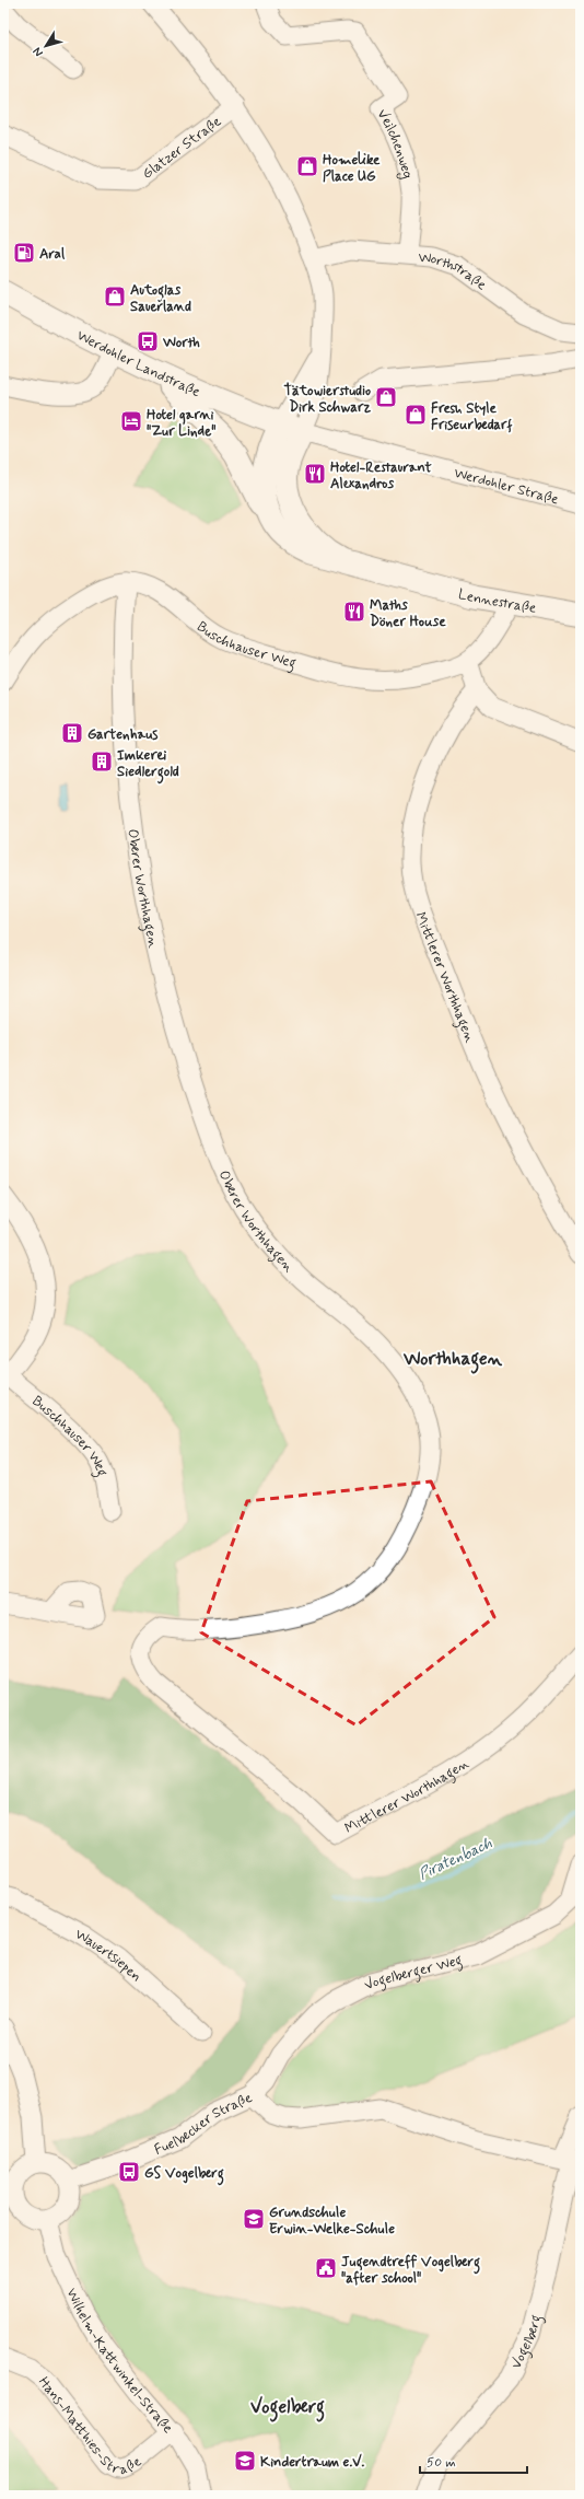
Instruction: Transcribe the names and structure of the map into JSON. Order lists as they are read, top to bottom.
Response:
{
  "streets": {
    "main road": ["Werdohler Landstraße", "Werdohler Straße", "Lennestraße"],
    "street": [
      "Veilchenweg",
      "Glatzer Straße",
      "Worthstraße",
      "Buschhauser Weg",
      "Oberer Worthhagen",
      "Mittlerer Worthhagen",
      "Wauertsiepen",
      "Vogelberger Weg",
      "Fuelbecker Straße",
      "Vogelberg",
      "Wilhelm-Kattwinkel-Straße",
      "Hans-Matthies-Straße"
    ]
  },
  "crossings": [
    ["Veilchenweg", "Worthstraße"],
    ["Werdohler Landstraße", "Werdohler Straße"],
    ["Werdohler Landstraße", "Lennestraße"],
    ["Werdohler Straße", "Lennestraße"],
    ["Lennestraße", "Buschhauser Weg"],
    ["Buschhauser Weg", "Oberer Worthhagen"],
    ["Oberer Worthhagen", "Mittlerer Worthhagen"],
    ["Vogelberger Weg", "Fuelbecker Straße"],
    ["Fuelbecker Straße", "Vogelberg"],
    ["Fuelbecker Straße", "Wilhelm-Kattwinkel-Straße"],
    ["Wilhelm-Kattwinkel-Straße", "Hans-Matthies-Straße"]
  ],
  "districts": ["Worthhagen", "Vogelberg"],
  "water": ["Piratenbach"],
  "places": {
    "shop": [
      "Homelike Place UG",
      "Autoglas Sauerland",
      "Tätowierstudio Dirk Schwarz",
      "Fresh Style Friseurbedarf"
    ],
    "fuel station": ["Aral"],
    "bus stop": ["Worth", "GS Vogelberg"],
    "hotel": ["Hotel garni \"Zur Linde\""],
    "restaurant": ["Hotel-Restaurant Alexandros", "Maths Döner House"],
    "building": ["Gartenhaus", "Imkerei Siedlergold"],
    "school or university": ["Grundschule Erwin-Welke-Schule", "Kindertraum e.V."],
    "public building": ["Jugendtreff Vogelberg \"after school\""]
  },
  "scale_bar": "50 m",
  "north": "bottom left"
}
